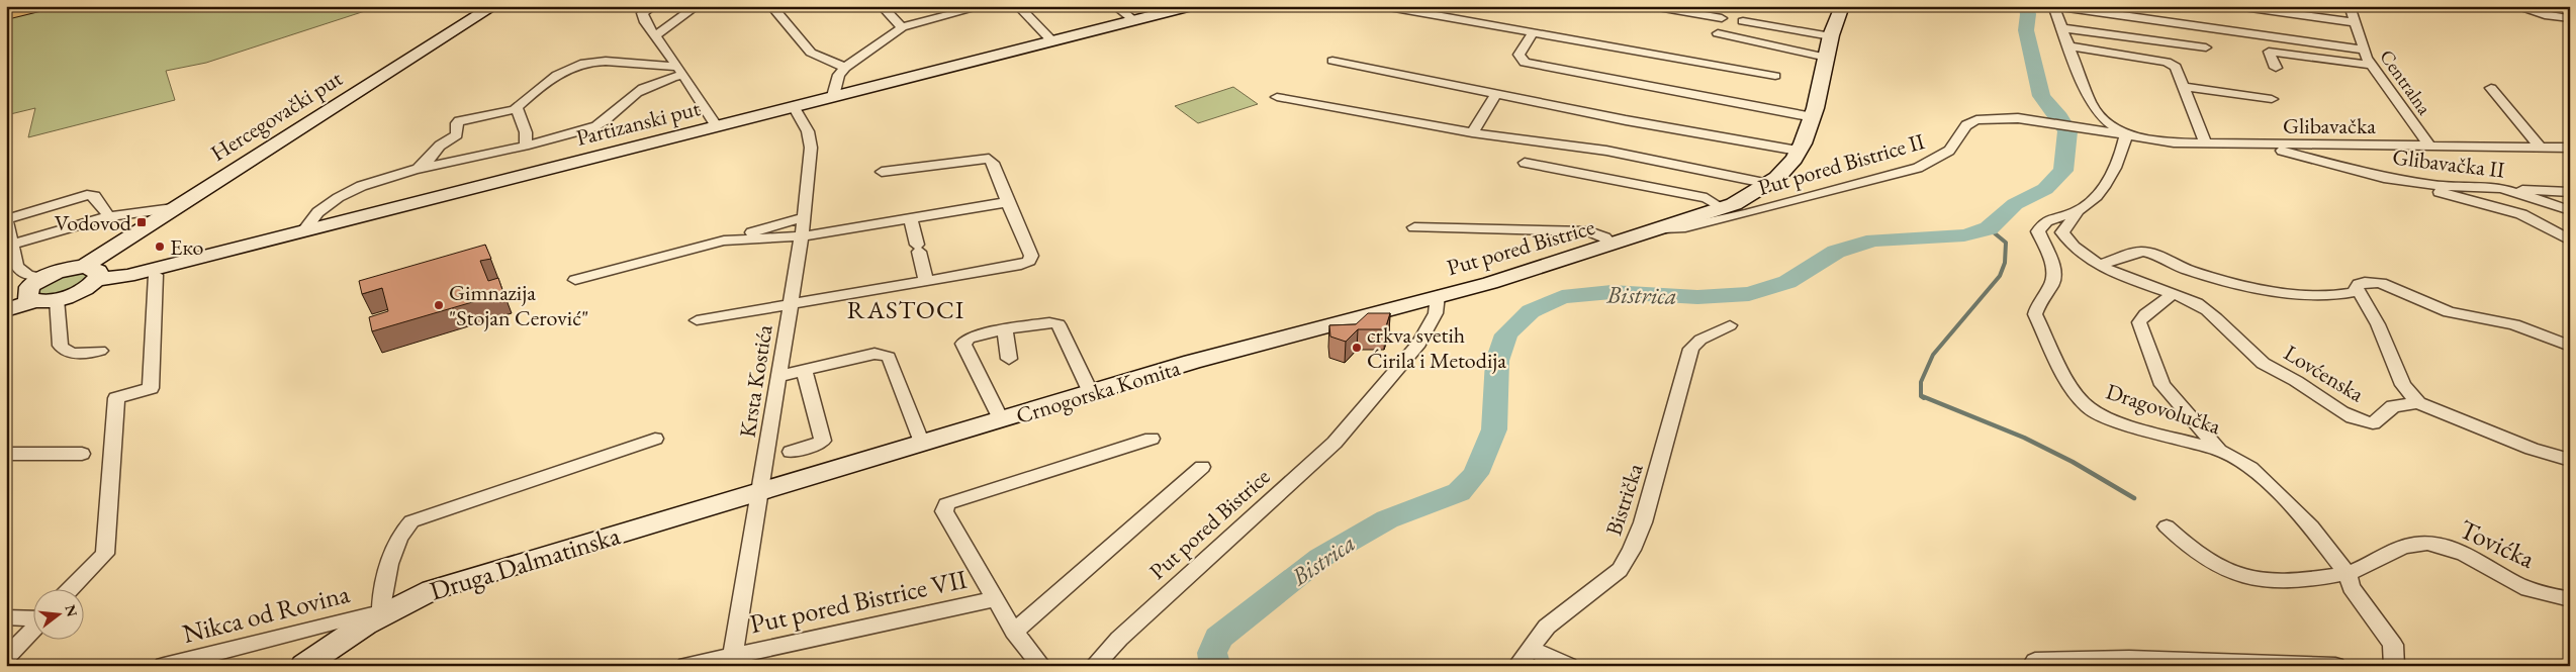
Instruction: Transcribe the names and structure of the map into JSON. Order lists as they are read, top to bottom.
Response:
{
  "streets": {
    "street": [
      "Centralna",
      "Hercegovački put",
      "Partizanski put",
      "Glibavačka",
      "Glibavačka II",
      "Put pored Bistrice II",
      "Put pored Bistrice",
      "Lovćenska",
      "Krsta Kostića",
      "Crnogorska Komita",
      "Dragovolučka",
      "Bistrička",
      "Tovićka",
      "Druga Dalmatinska",
      "Put pored Bistrice VII",
      "Nikca od Rovina"
    ]
  },
  "crossings": [
    ["Centralna", "Glibavačka"],
    ["Hercegovački put", "Partizanski put"],
    ["Partizanski put", "Krsta Kostića"],
    ["Glibavačka", "Glibavačka II"],
    ["Glibavačka", "Put pored Bistrice II"],
    ["Glibavačka", "Dragovolučka"],
    ["Put pored Bistrice II", "Put pored Bistrice"],
    ["Put pored Bistrice", "Crnogorska Komita"],
    ["Lovćenska", "Dragovolučka"],
    ["Krsta Kostića", "Crnogorska Komita"],
    ["Krsta Kostića", "Druga Dalmatinska"],
    ["Krsta Kostića", "Put pored Bistrice VII"],
    ["Crnogorska Komita", "Druga Dalmatinska"],
    ["Dragovolučka", "Tovićka"],
    ["Druga Dalmatinska", "Nikca od Rovina"]
  ],
  "districts": ["RASTOCI"],
  "water": ["Bistrica"],
  "places": {
    "transit": ["Vodovod"],
    "other": ["Еко", "Gimnazija \"Stojan Cerović\"", "crkva svetih Ćirila i Metodija"]
  },
  "north": "right"
}
